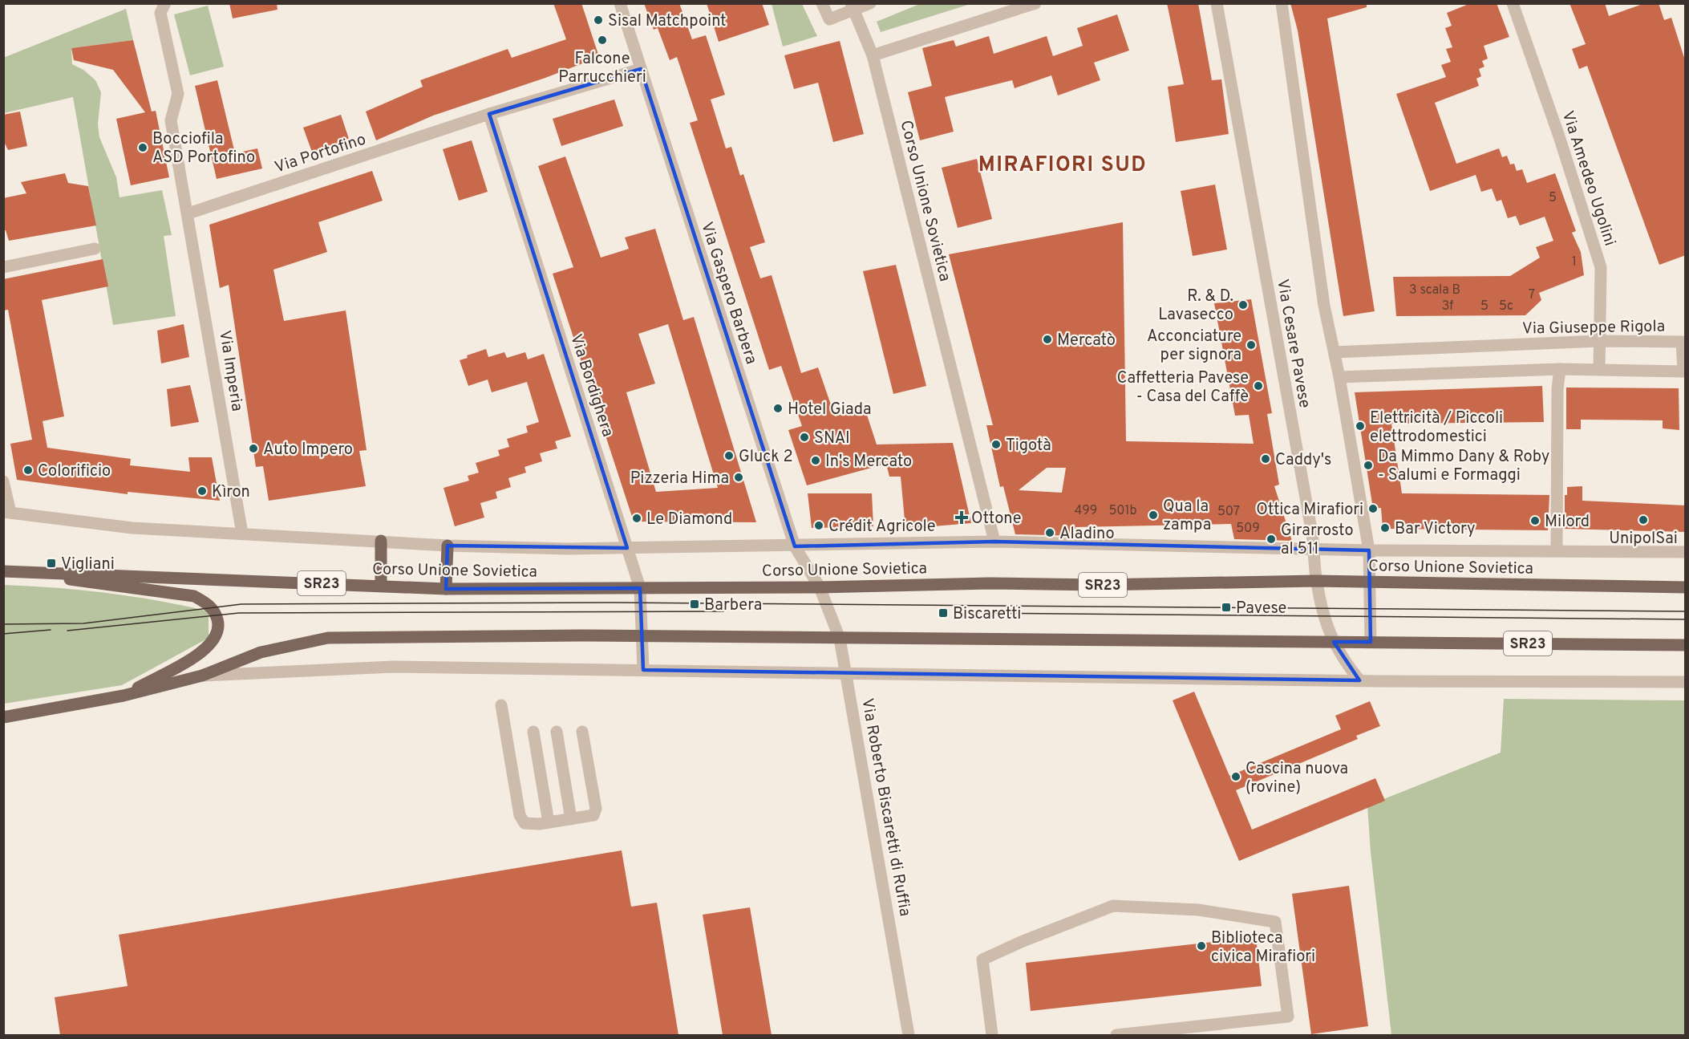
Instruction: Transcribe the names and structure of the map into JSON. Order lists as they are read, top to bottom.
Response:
{
  "streets": {
    "main road": ["Corso Unione Sovietica", "SR23"],
    "street": [
      "Via Portofino",
      "Via Amedeo Ugolini",
      "Via Gaspero Barbera",
      "Via Giuseppe Rigola",
      "Via Cesare Pavese",
      "Via Imperia",
      "Via Bordighera",
      "Via Roberto Biscaretti di Ruffia"
    ]
  },
  "crossings": [
    ["Via Portofino", "Via Gaspero Barbera"],
    ["Via Portofino", "Via Imperia"],
    ["Via Portofino", "Via Bordighera"],
    ["Via Amedeo Ugolini", "Via Giuseppe Rigola"],
    ["Corso Unione Sovietica", "Via Gaspero Barbera"],
    ["Corso Unione Sovietica", "Via Cesare Pavese"],
    ["Corso Unione Sovietica", "Via Imperia"],
    ["Corso Unione Sovietica", "Via Bordighera"],
    ["Corso Unione Sovietica", "Via Roberto Biscaretti di Ruffia"],
    ["Via Gaspero Barbera", "Via Roberto Biscaretti di Ruffia"],
    ["Via Cesare Pavese", "SR23"],
    ["Via Bordighera", "SR23"],
    ["SR23", "Via Roberto Biscaretti di Ruffia"]
  ],
  "districts": ["MIRAFIORI SUD"],
  "places": {
    "other": [
      "Sisal Matchpoint",
      "Falcone Parrucchieri",
      "Bocciofila ASD Portofino",
      "R. & D. Lavasecco",
      "Mercatò",
      "Acconciature per signora",
      "Caffetteria Pavese - Casa del Caffè",
      "Hotel Giada",
      "Elettricità / Piccoli elettrodomestici",
      "SNAI",
      "Tigotà",
      "Auto Impero",
      "Gluck 2",
      "Caddy's",
      "In's Mercato",
      "Da Mimmo Dany & Roby - Salumi e Formaggi",
      "Colorificio",
      "Pizzeria Hima",
      "Kìron",
      "Ottica Mirafiori",
      "Qua la zampa",
      "Le Diamond",
      "UnipolSai",
      "Milord",
      "Crédit Agricole",
      "Bar Victory",
      "Aladino",
      "Girarrosto al 511",
      "Cascina nuova (rovine)",
      "Biblioteca civica Mirafiori"
    ],
    "health": ["Ottone"],
    "transit": [
      "Vigliani",
      "Barbera",
      "Pavese",
      "Biscaretti"
    ]
  },
  "house_numbers": [
    "5",
    "1",
    "3 scala B",
    "7",
    "3f",
    "5",
    "5c",
    "499",
    "501b",
    "507",
    "509"
  ]
}
